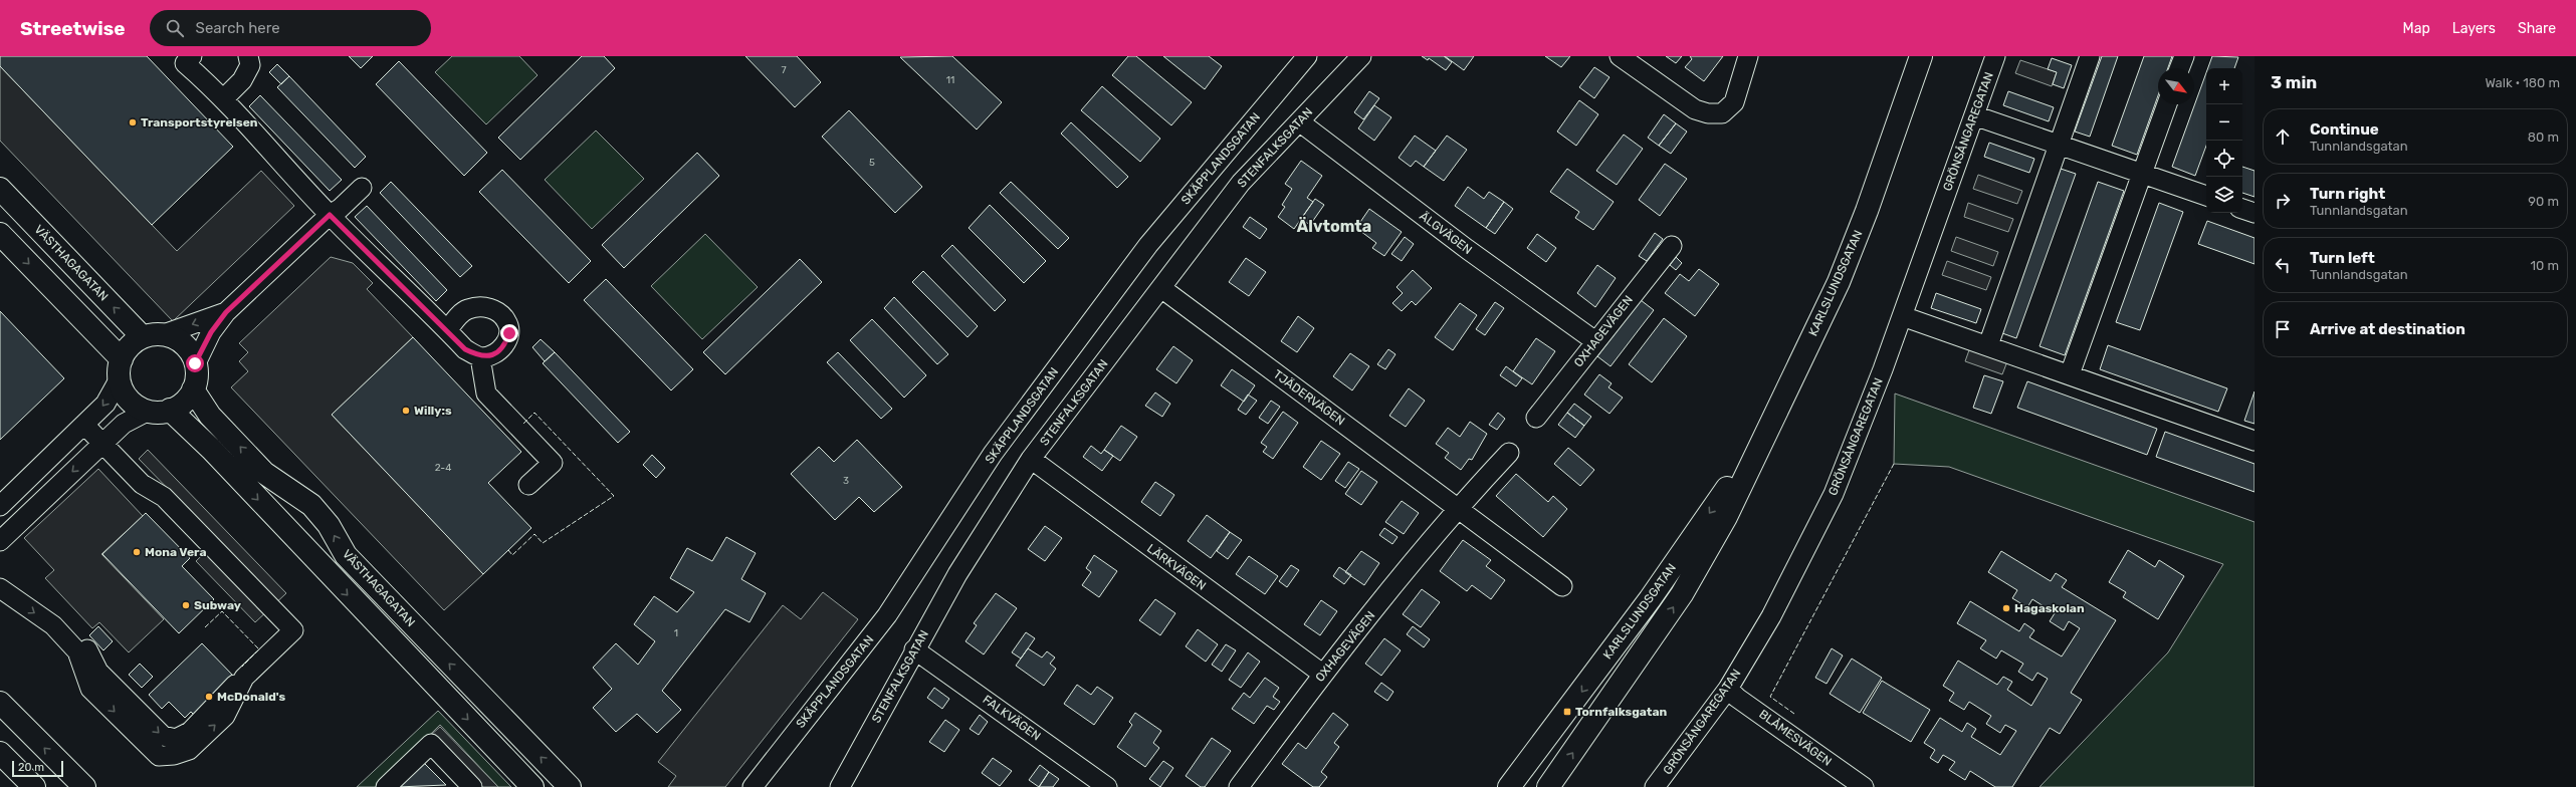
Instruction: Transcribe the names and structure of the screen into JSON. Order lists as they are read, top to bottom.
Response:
{
  "streets": {
    "main road": ["VÄSTHAGAGATAN", "KARLSLUNDSGATAN"],
    "street": [
      "GRÖNSÅNGAREGATAN",
      "STENFALKSGATAN",
      "SKÄPPLANDSGATAN",
      "ÄLGVÄGEN",
      "OXHAGEVÄGEN",
      "TJÄDERVÄGEN",
      "LÄRKVÄGEN",
      "FALKVÄGEN",
      "BLÅMESVÄGEN"
    ]
  },
  "crossings": [
    ["GRÖNSÅNGAREGATAN", "BLÅMESVÄGEN"],
    ["STENFALKSGATAN", "ÄLGVÄGEN"],
    ["STENFALKSGATAN", "TJÄDERVÄGEN"],
    ["STENFALKSGATAN", "LÄRKVÄGEN"],
    ["STENFALKSGATAN", "FALKVÄGEN"],
    ["ÄLGVÄGEN", "OXHAGEVÄGEN"],
    ["OXHAGEVÄGEN", "TJÄDERVÄGEN"],
    ["OXHAGEVÄGEN", "LÄRKVÄGEN"]
  ],
  "districts": ["Älvtomta"],
  "places": {
    "other": [
      "Transportstyrelsen",
      "Willy:s",
      "Mona Vera",
      "Subway",
      "Hagaskolan",
      "McDonald's"
    ],
    "transit": ["Tornfalksgatan"]
  },
  "house_numbers": [
    "7",
    "11",
    "5",
    "2-4",
    "3",
    "1"
  ],
  "scale_bar": "20 m",
  "north": "bottom right",
  "page": {
    "header": "Streetwise",
    "search": "Search here",
    "nav": ["Map", "Layers", "Share"],
    "heading": ["3 min", "Walk · 180 m"],
    "map_buttons": ["+", "−"],
    "list": [
      ["Continue", "Tunnlandsgatan", "80 m"],
      ["Turn right", "Tunnlandsgatan", "90 m"],
      ["Turn left", "Tunnlandsgatan", "10 m"],
      "Arrive at destination"
    ],
    "scale": "20 m"
  }
}
